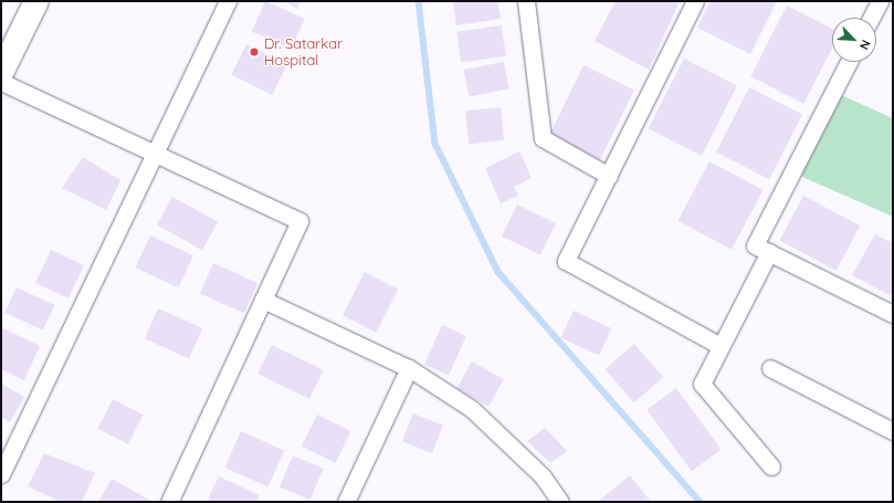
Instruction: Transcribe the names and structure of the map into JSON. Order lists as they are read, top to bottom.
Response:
{
  "places": ["Dr. Satarkar Hospital"],
  "north": "bottom right"
}
